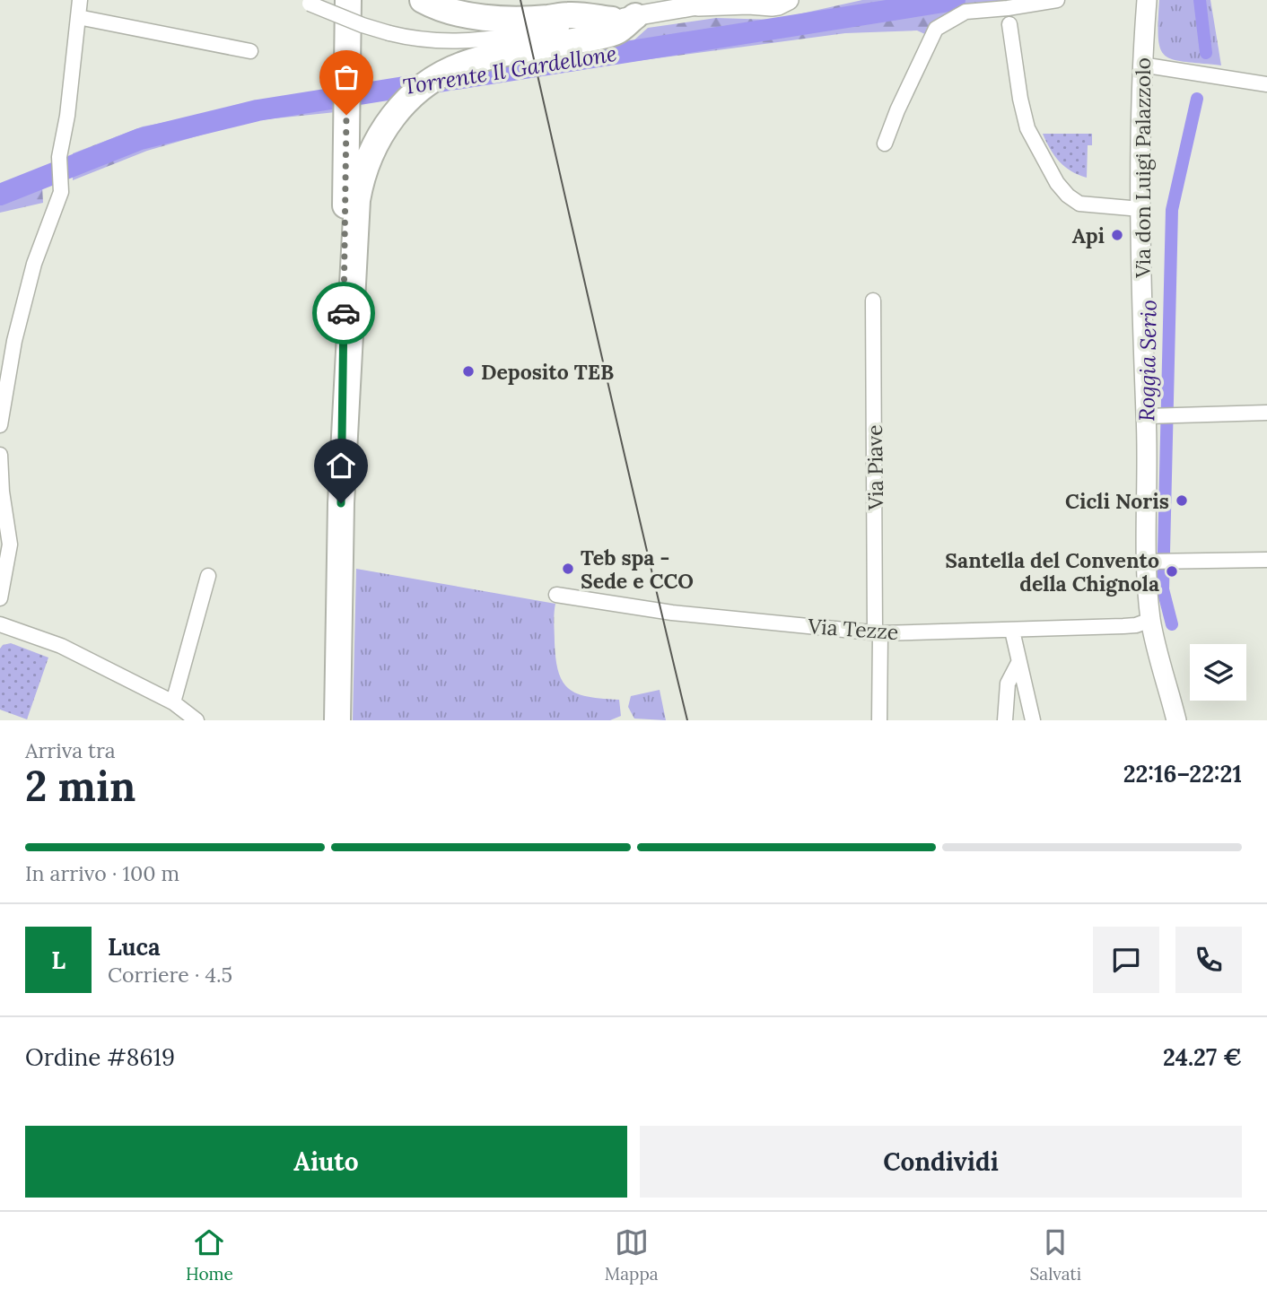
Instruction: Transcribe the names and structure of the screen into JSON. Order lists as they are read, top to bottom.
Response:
{
  "streets": {
    "street": ["Via don Luigi Palazzolo", "Via Piave", "Via Tezze"]
  },
  "crossings": [
    ["Via don Luigi Palazzolo", "Via Tezze"],
    ["Via Piave", "Via Tezze"]
  ],
  "water": ["Torrente Il Gardellone", "Roggia Serio"],
  "places": [
    "Api",
    "Deposito TEB",
    "Cicli Noris",
    "Teb spa - Sede e CCO",
    "Santella del Convento della Chignola"
  ],
  "page": {
    "heading": ["2 min", "Arriva tra", "22:16–22:21"],
    "panel": [
      "Luca",
      "Corriere · 4.5",
      "Ordine #8619",
      "24.27 €"
    ],
    "bar": "In arrivo · 100 m",
    "round": "L",
    "buttons": ["Aiuto", "Condividi"],
    "tabs": ["Home", "Mappa", "Salvati"]
  }
}
